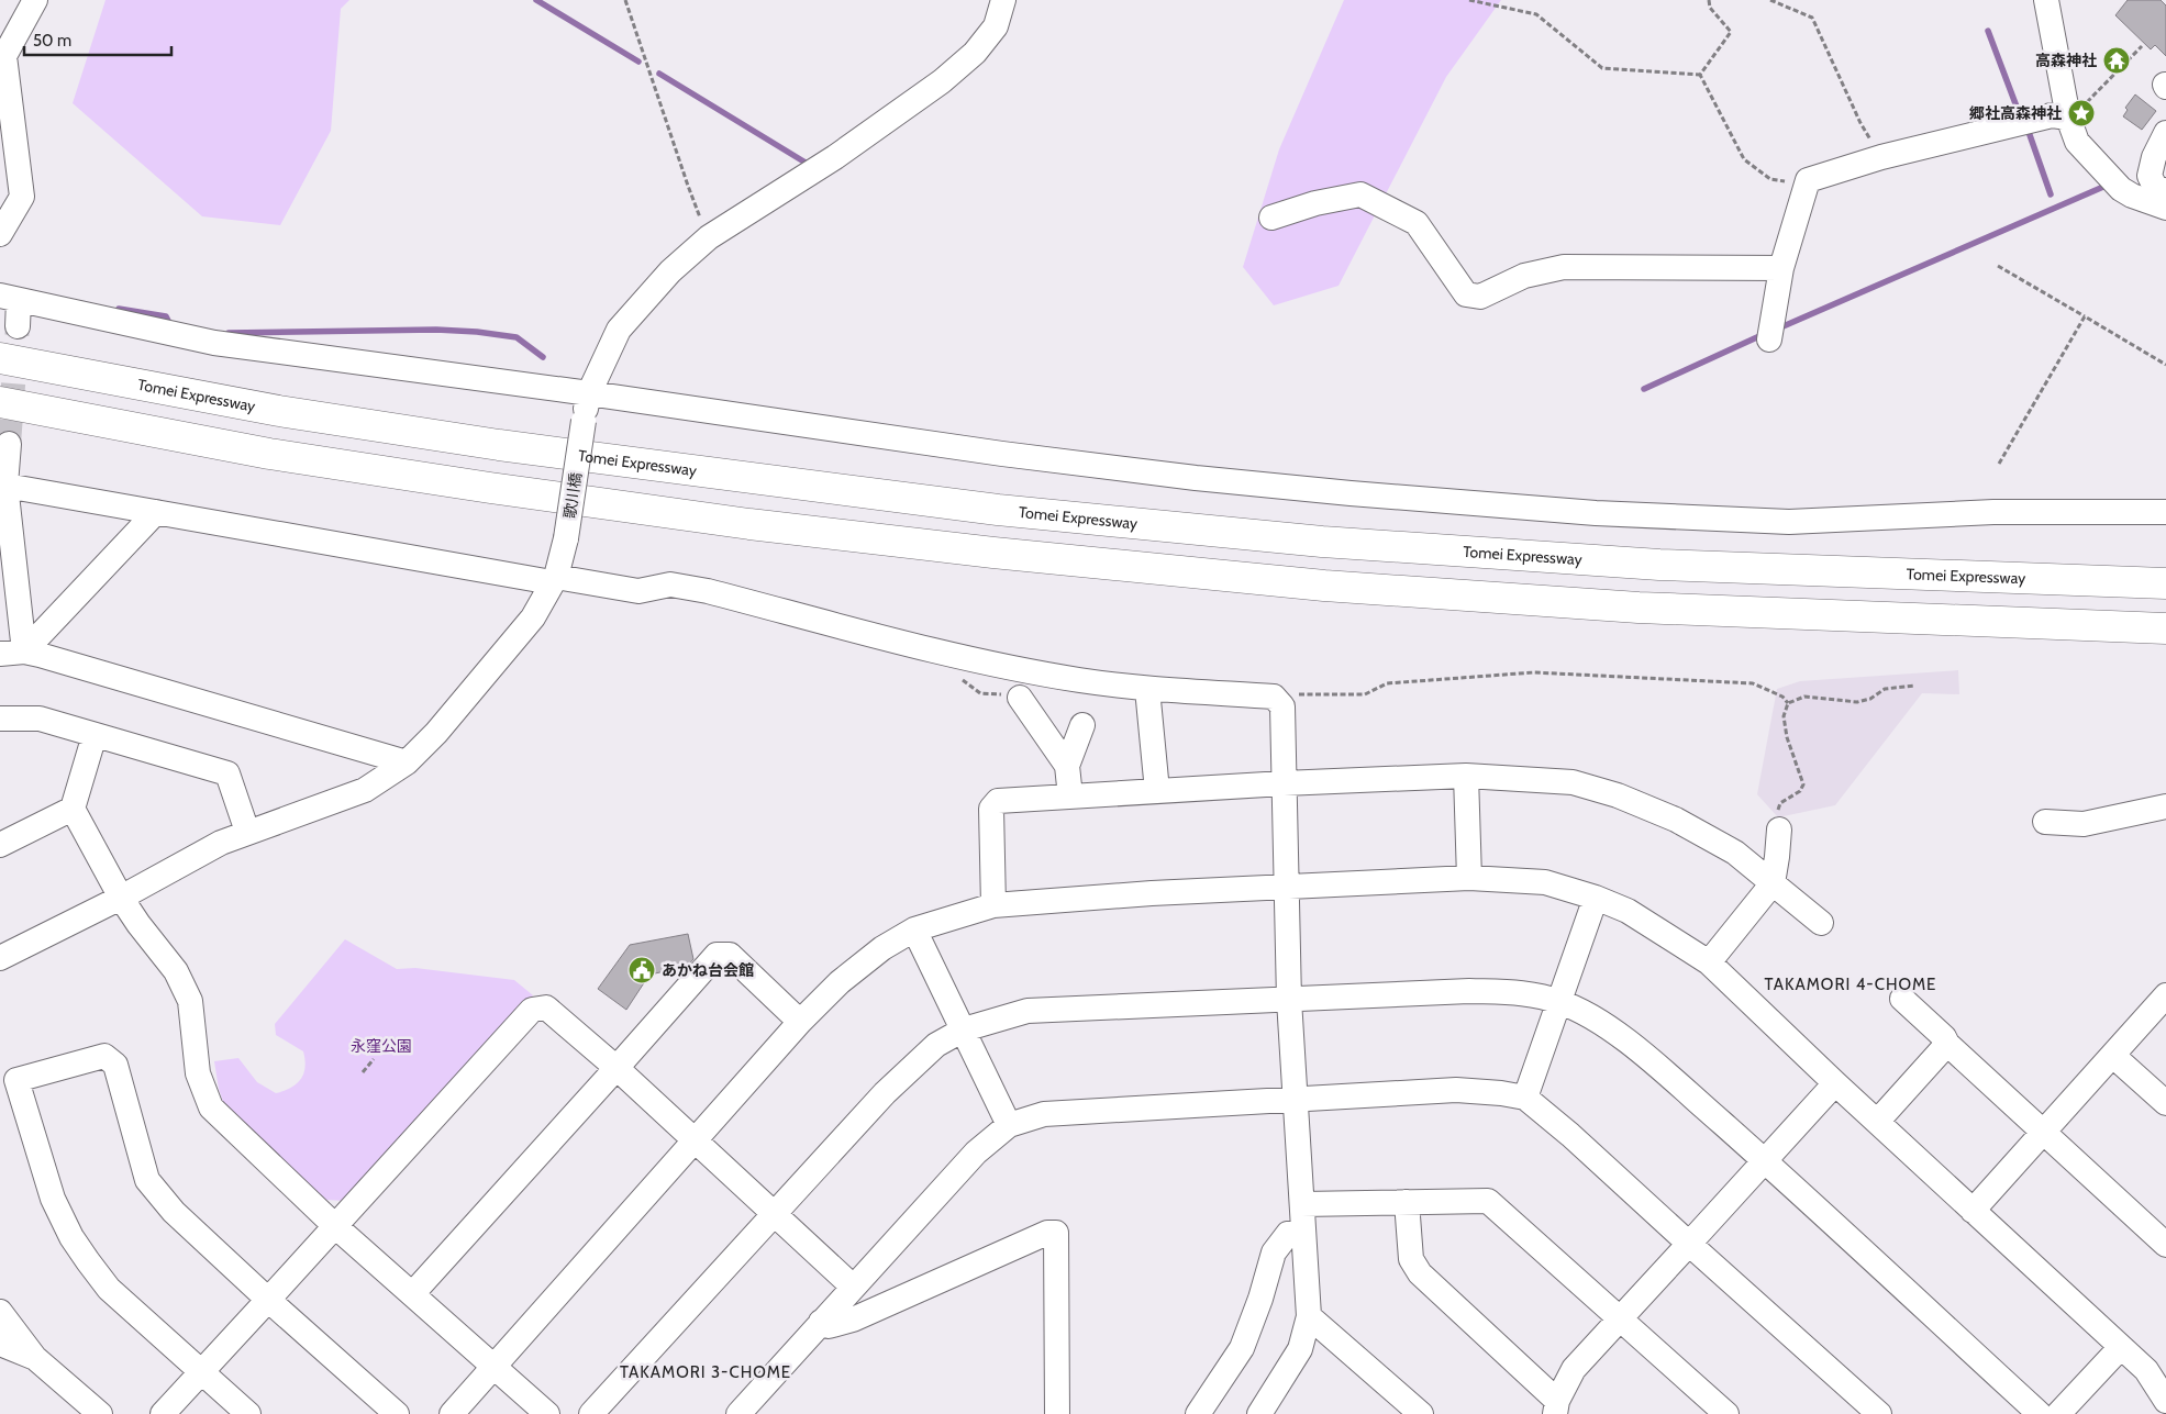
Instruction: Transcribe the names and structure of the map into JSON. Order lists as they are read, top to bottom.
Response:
{
  "streets": {
    "highway": ["Tomei Expressway"],
    "street": ["歌川橋"]
  },
  "districts": ["TAKAMORI 4-CHOME", "TAKAMORI 3-CHOME"],
  "parks": ["永窪公園"],
  "places": {
    "temple": ["高森神社"],
    "place": ["郷社高森神社"],
    "public building": ["あかね台会館"]
  },
  "scale_bar": "50 m"
}
